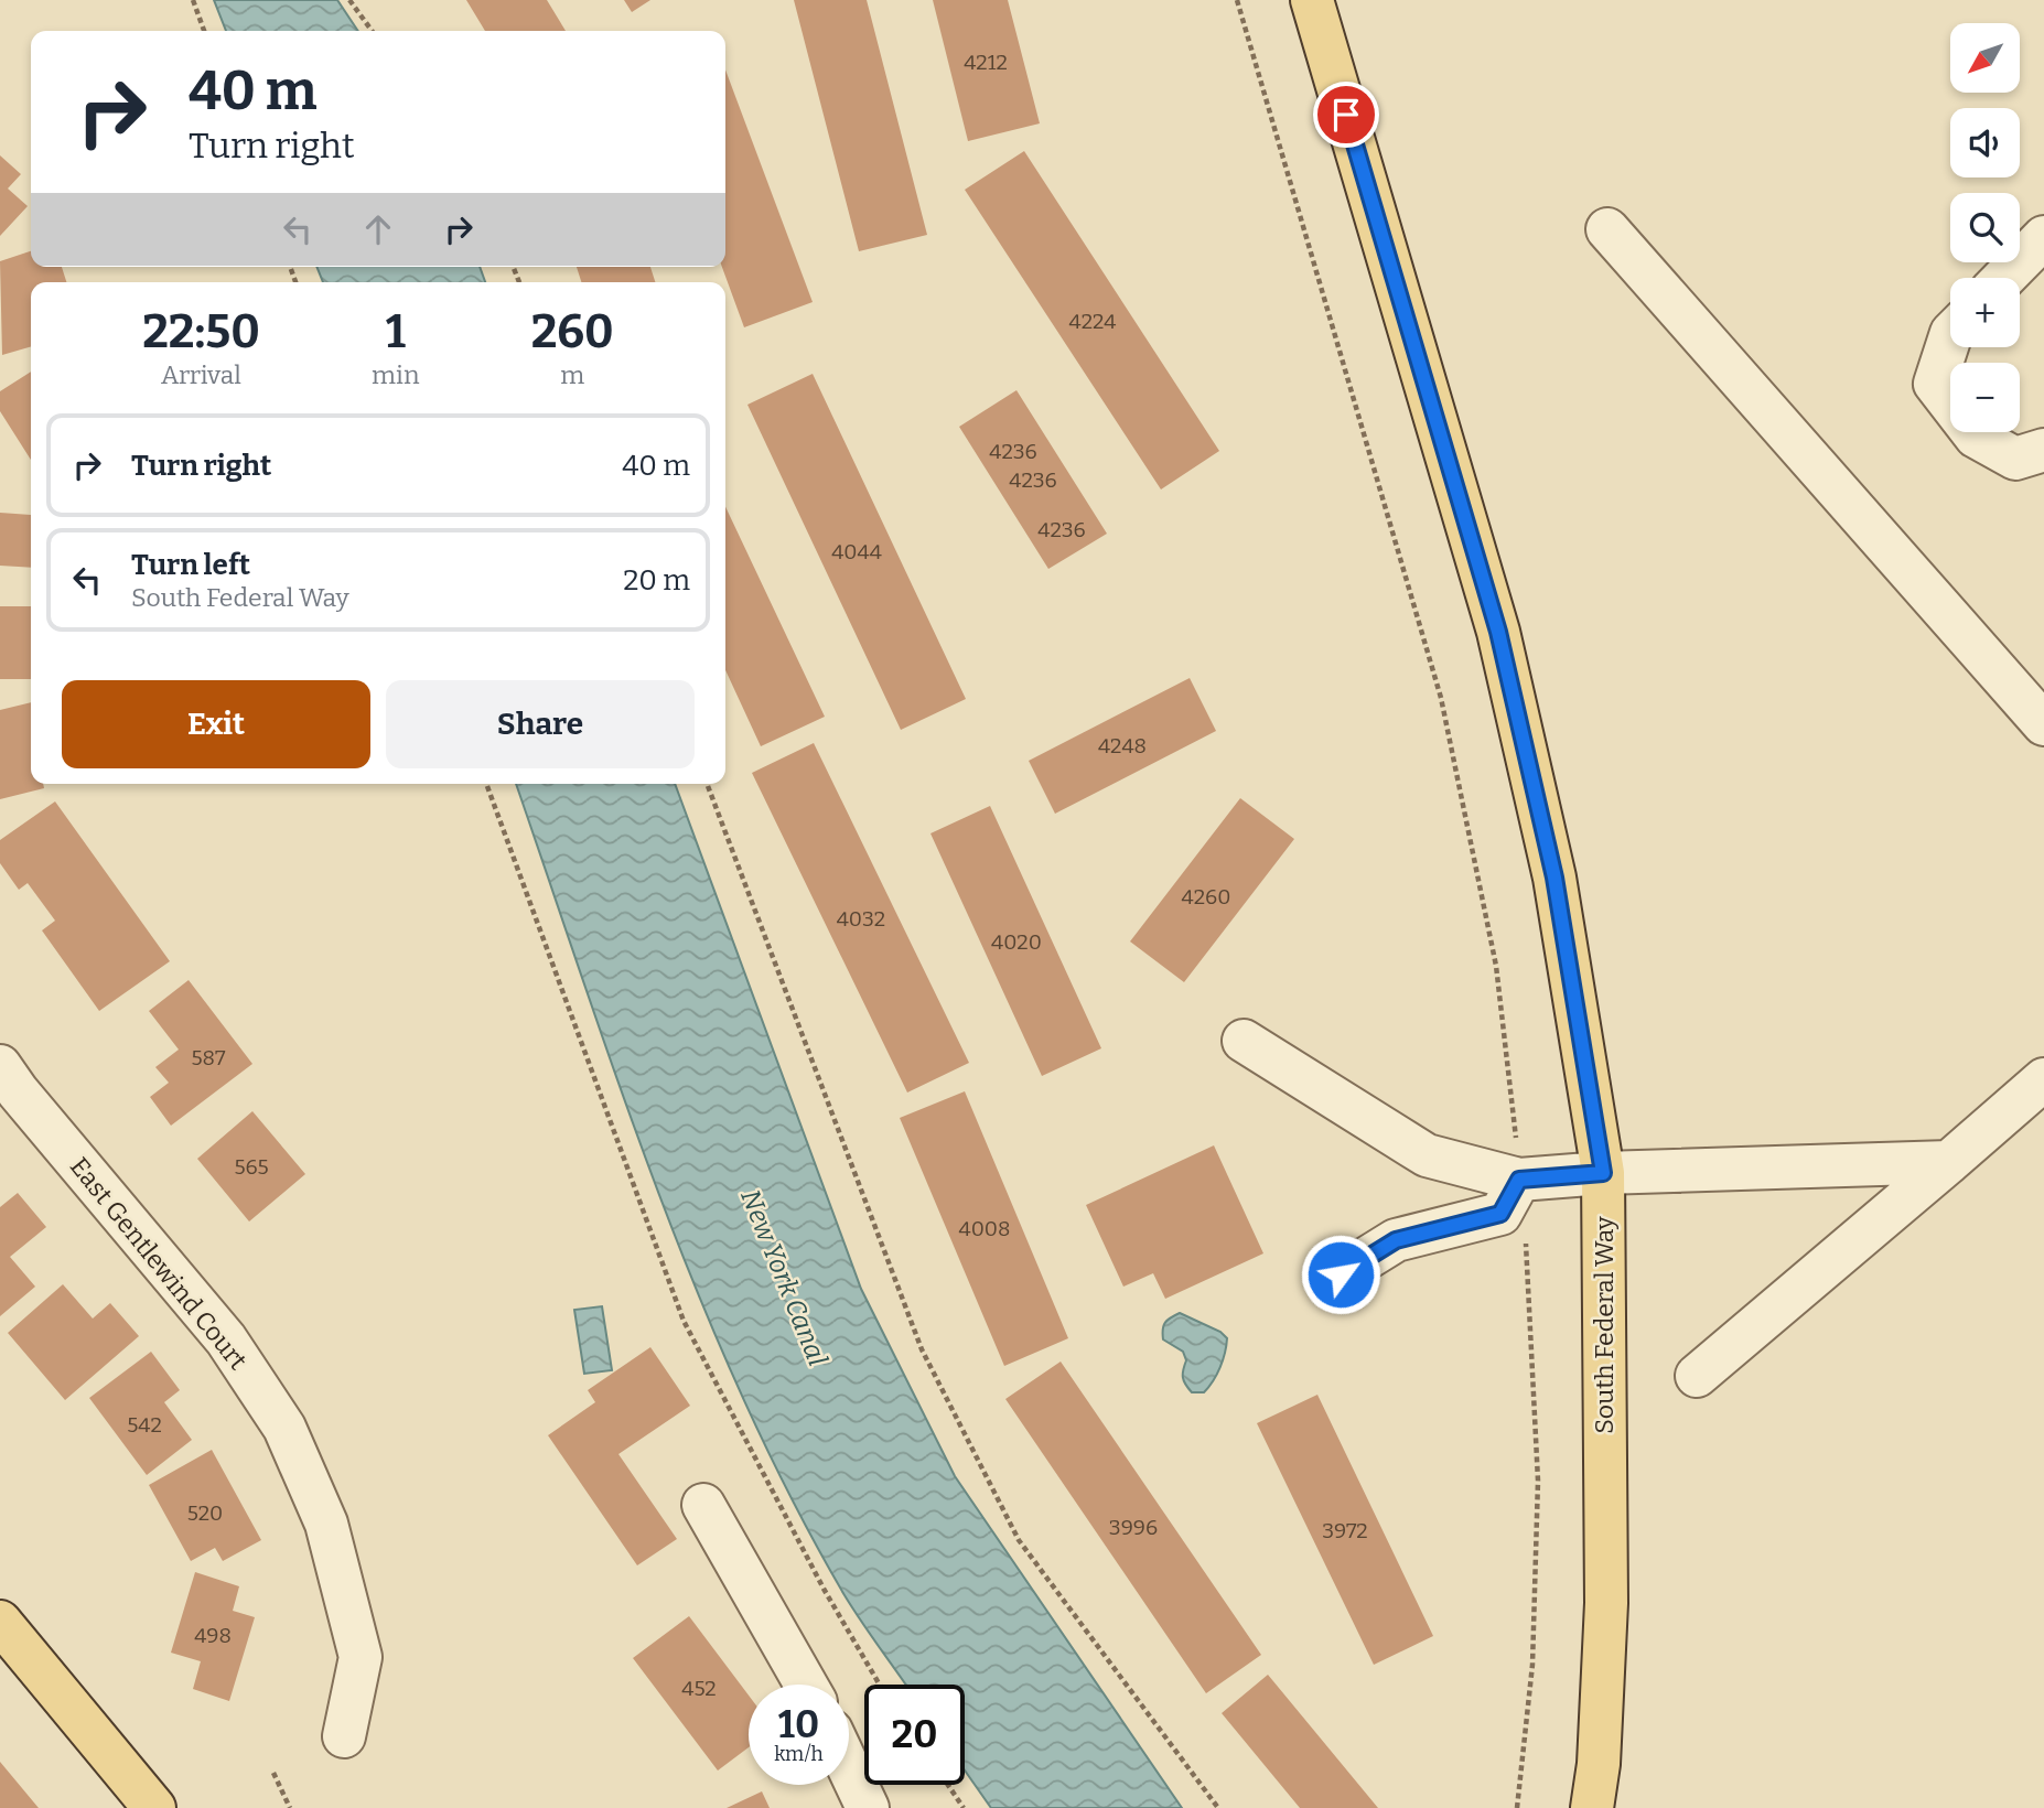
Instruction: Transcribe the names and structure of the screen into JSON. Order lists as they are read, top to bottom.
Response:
{
  "streets": {
    "main road": ["South Federal Way"],
    "street": ["East Gentlewind Court"]
  },
  "water": ["New York Canal"],
  "house_numbers": [
    "4212",
    "4224",
    "4236",
    "4236",
    "4236",
    "4044",
    "4248",
    "4260",
    "4032",
    "4020",
    "587",
    "565",
    "4008",
    "542",
    "520",
    "3996",
    "3972",
    "498",
    "452"
  ],
  "north": "bottom left",
  "page": {
    "map_buttons": ["+", "−"],
    "turn": ["40 m", "Turn right"],
    "eta": [
      "22:50",
      "Arrival",
      "1",
      "min",
      "260",
      "m"
    ],
    "list": [
      {
        "name": "Turn right",
        "value": "40 m"
      },
      {
        "name": "Turn left",
        "note": "South Federal Way",
        "value": "20 m"
      }
    ],
    "buttons": ["Exit", "Share"],
    "speed": "10 km/h",
    "limit": "20"
  }
}
